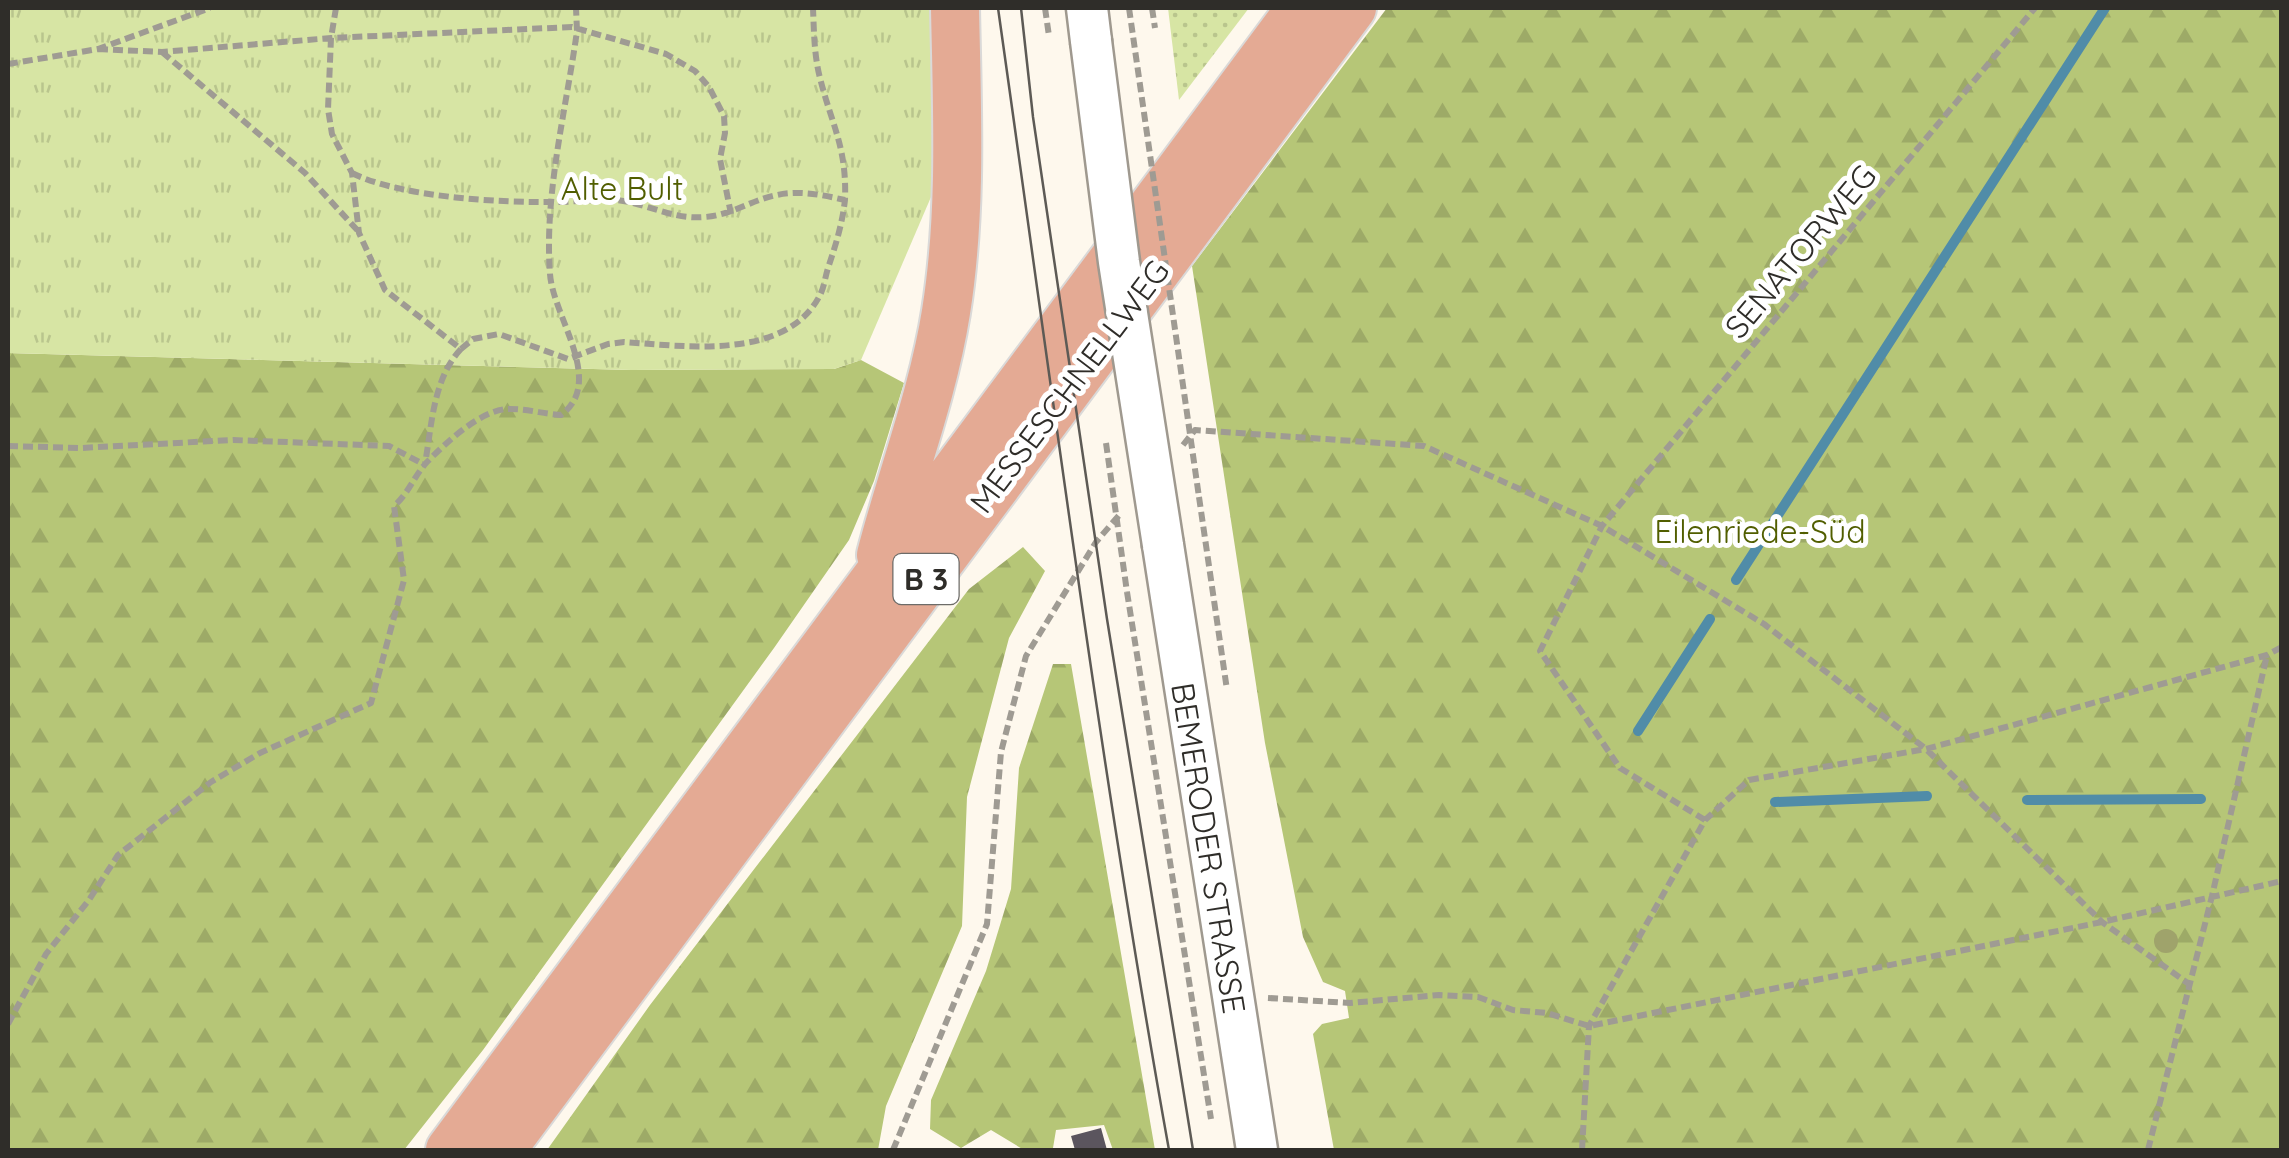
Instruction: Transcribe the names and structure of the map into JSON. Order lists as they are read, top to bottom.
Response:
{
  "streets": {
    "highway": ["MESSESCHNELLWEG", "B 3"],
    "main road": ["BEMERODER STRASSE"],
    "path": ["SENATORWEG"]
  },
  "parks": ["Alte Bult", "Eilenriede-Süd"]
}
